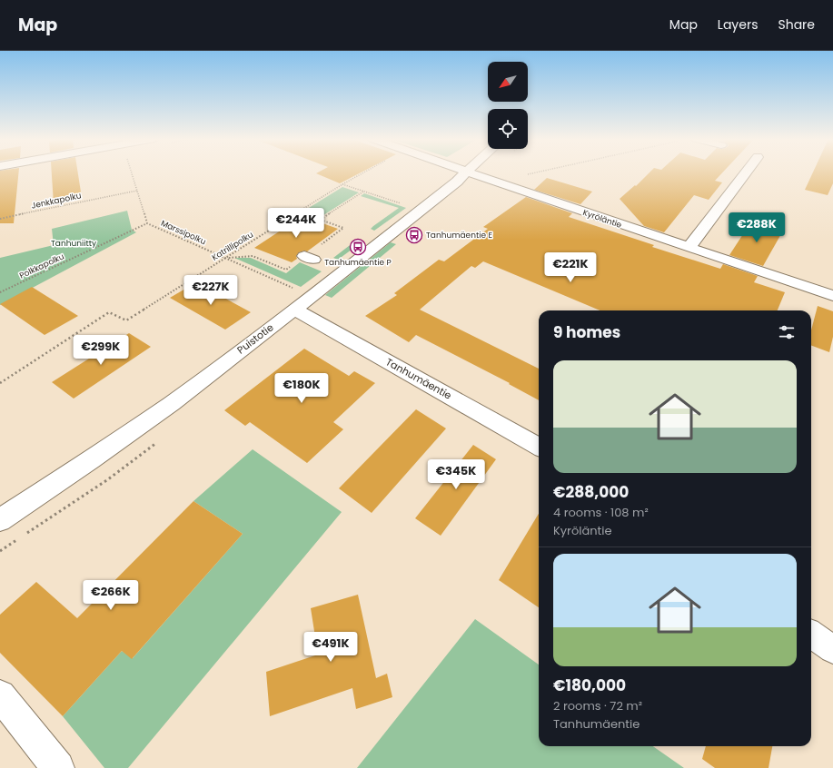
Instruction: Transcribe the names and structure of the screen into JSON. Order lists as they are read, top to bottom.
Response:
{
  "streets": {
    "street": ["Kyröläntie", "Puistotie", "Tanhumäentie"],
    "path": [
      "Jenkkapolku",
      "Marssipolku",
      "Katrillipolku",
      "Polkkapolku"
    ]
  },
  "crossings": [
    ["Jenkkapolku", "Marssipolku"],
    ["Marssipolku", "Katrillipolku"],
    ["Marssipolku", "Polkkapolku"],
    ["Marssipolku", "Puistotie"],
    ["Puistotie", "Tanhumäentie"]
  ],
  "parks": ["Tanhuniitty"],
  "places": {
    "bus stop": ["Tanhumäentie E", "Tanhumäentie P"]
  },
  "north": "bottom left",
  "page": {
    "header": "Map",
    "nav": ["Map", "Layers", "Share"],
    "price": [
      "€244K",
      "€288K",
      "€221K",
      "€227K",
      "€299K",
      "€180K",
      "€345K",
      "€266K",
      "€491K"
    ],
    "heading": "9 homes",
    "list": [
      {
        "name": "€288,000",
        "note": "4 rooms · 108 m² · Kyröläntie"
      },
      {
        "name": "€180,000",
        "note": "2 rooms · 72 m² · Tanhumäentie"
      }
    ]
  }
}
